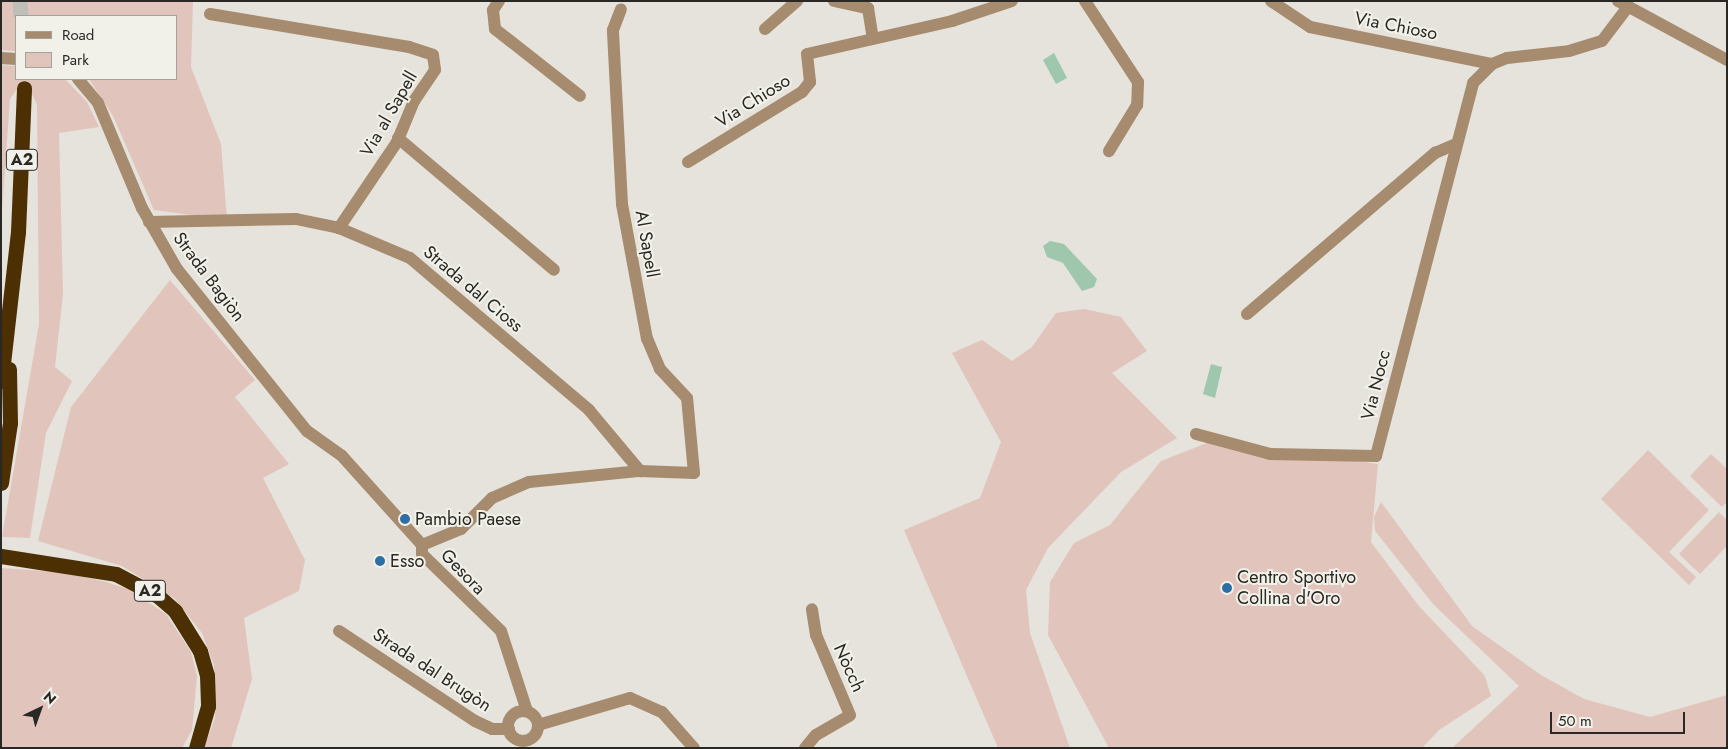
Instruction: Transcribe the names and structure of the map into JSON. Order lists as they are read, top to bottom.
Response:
{
  "streets": {
    "highway": ["A2"],
    "street": [
      "Via Chioso",
      "Via al Sapell",
      "Al Sapell",
      "Strada Bagiòn",
      "Strada dal Cioss",
      "Via Nocc",
      "Gesora",
      "Nòcch",
      "Strada dal Brugòn"
    ]
  },
  "crossings": [
    ["Via Chioso", "Via Nocc"],
    ["Via al Sapell", "Strada dal Cioss"],
    ["Al Sapell", "Strada dal Cioss"],
    ["Strada Bagiòn", "Strada dal Cioss"],
    ["Strada Bagiòn", "Gesora"],
    ["Gesora", "Strada dal Brugòn"]
  ],
  "places": ["Pambio Paese", "Esso", "Centro Sportivo Collina d'Oro"],
  "legend": ["Road", "Park"],
  "scale_bar": "50 m",
  "north": "top right"
}
